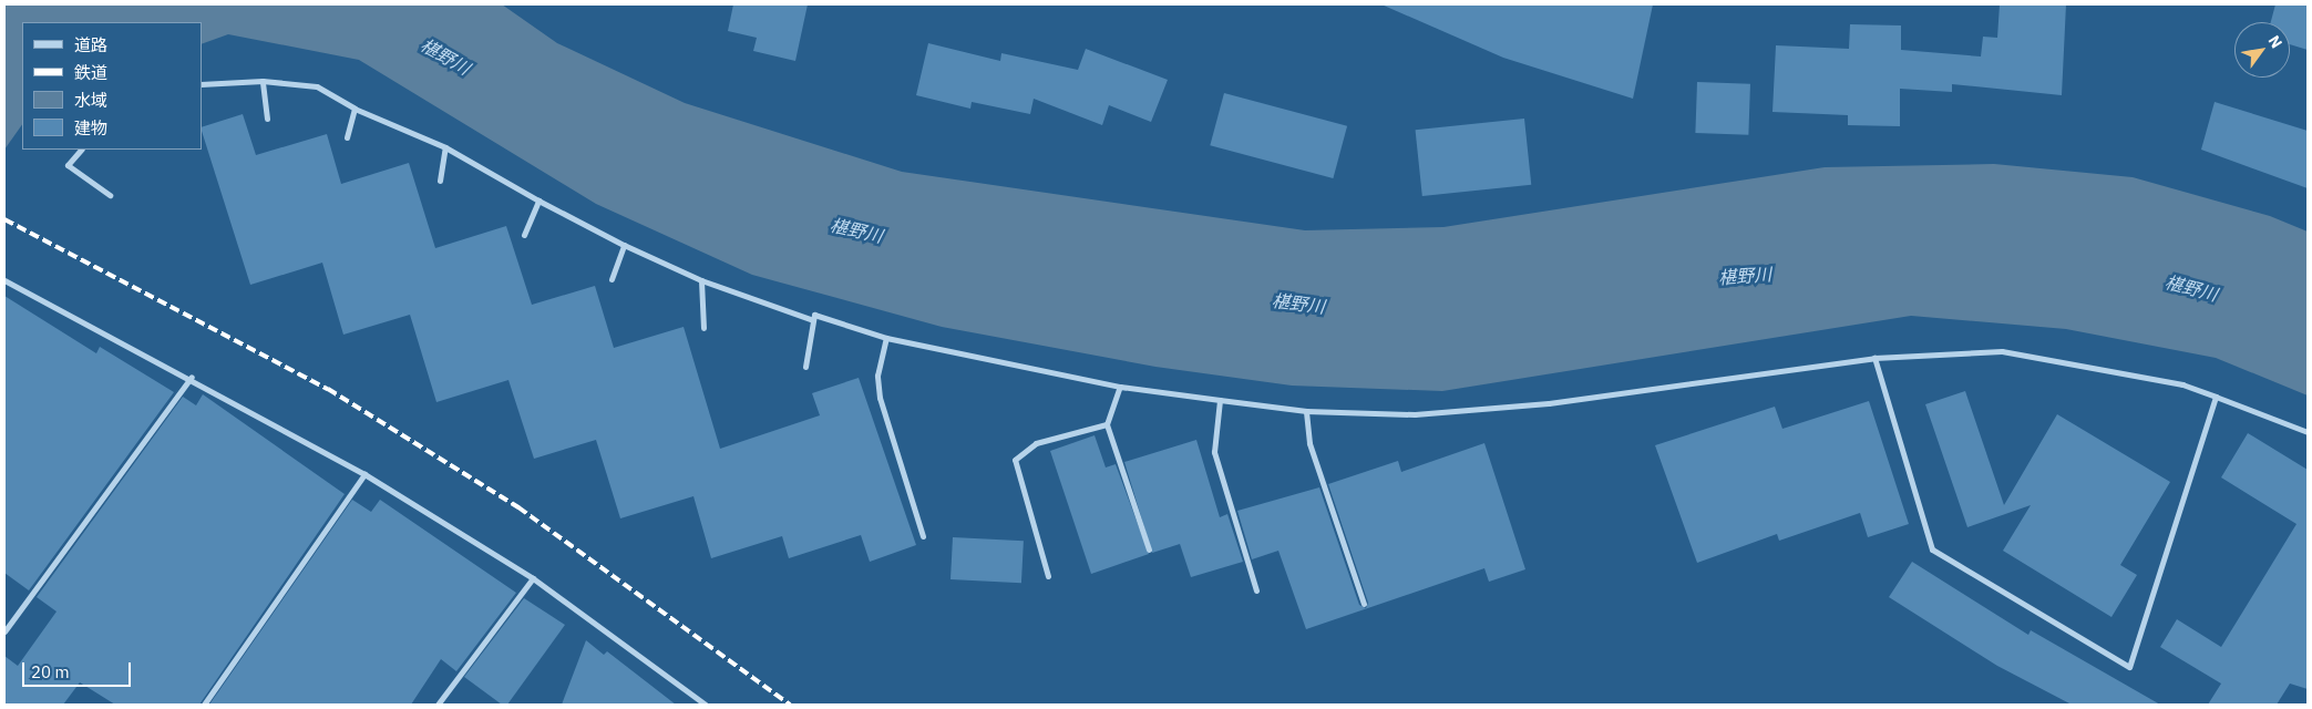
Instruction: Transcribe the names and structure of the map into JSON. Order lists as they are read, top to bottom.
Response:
{
  "water": ["椹野川"],
  "legend": [
    "道路",
    "鉄道",
    "水域",
    "建物"
  ],
  "scale_bar": "20 m",
  "north": "top right"
}
